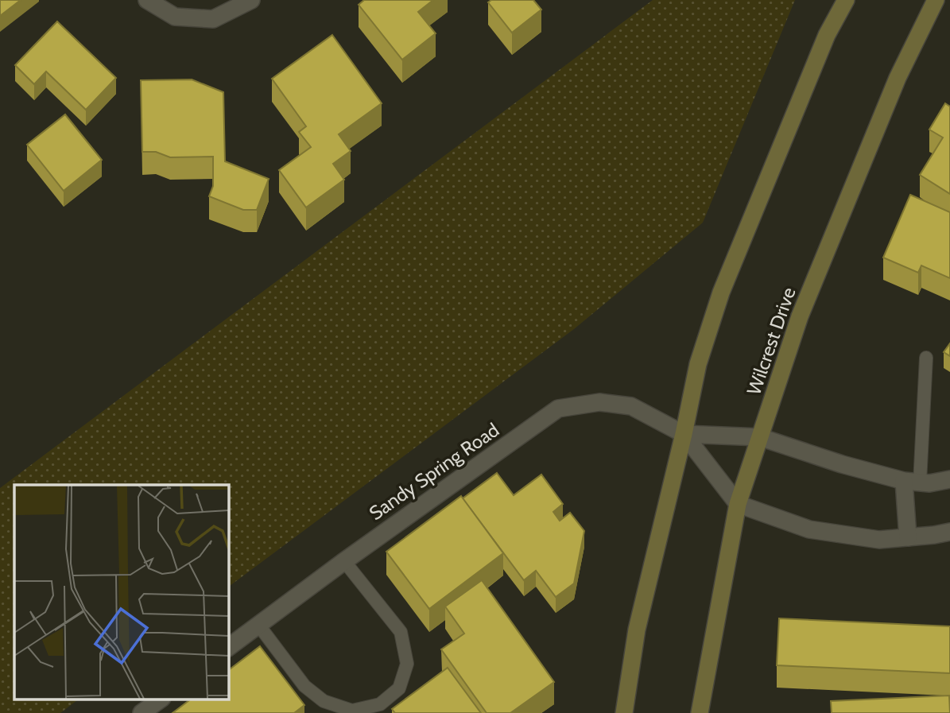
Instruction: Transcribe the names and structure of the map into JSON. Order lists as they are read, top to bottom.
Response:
{
  "streets": {
    "main road": ["Wilcrest Drive"],
    "street": ["Sandy Spring Road"]
  },
  "crossings": [
    ["Wilcrest Drive", "Sandy Spring Road"]
  ]
}
